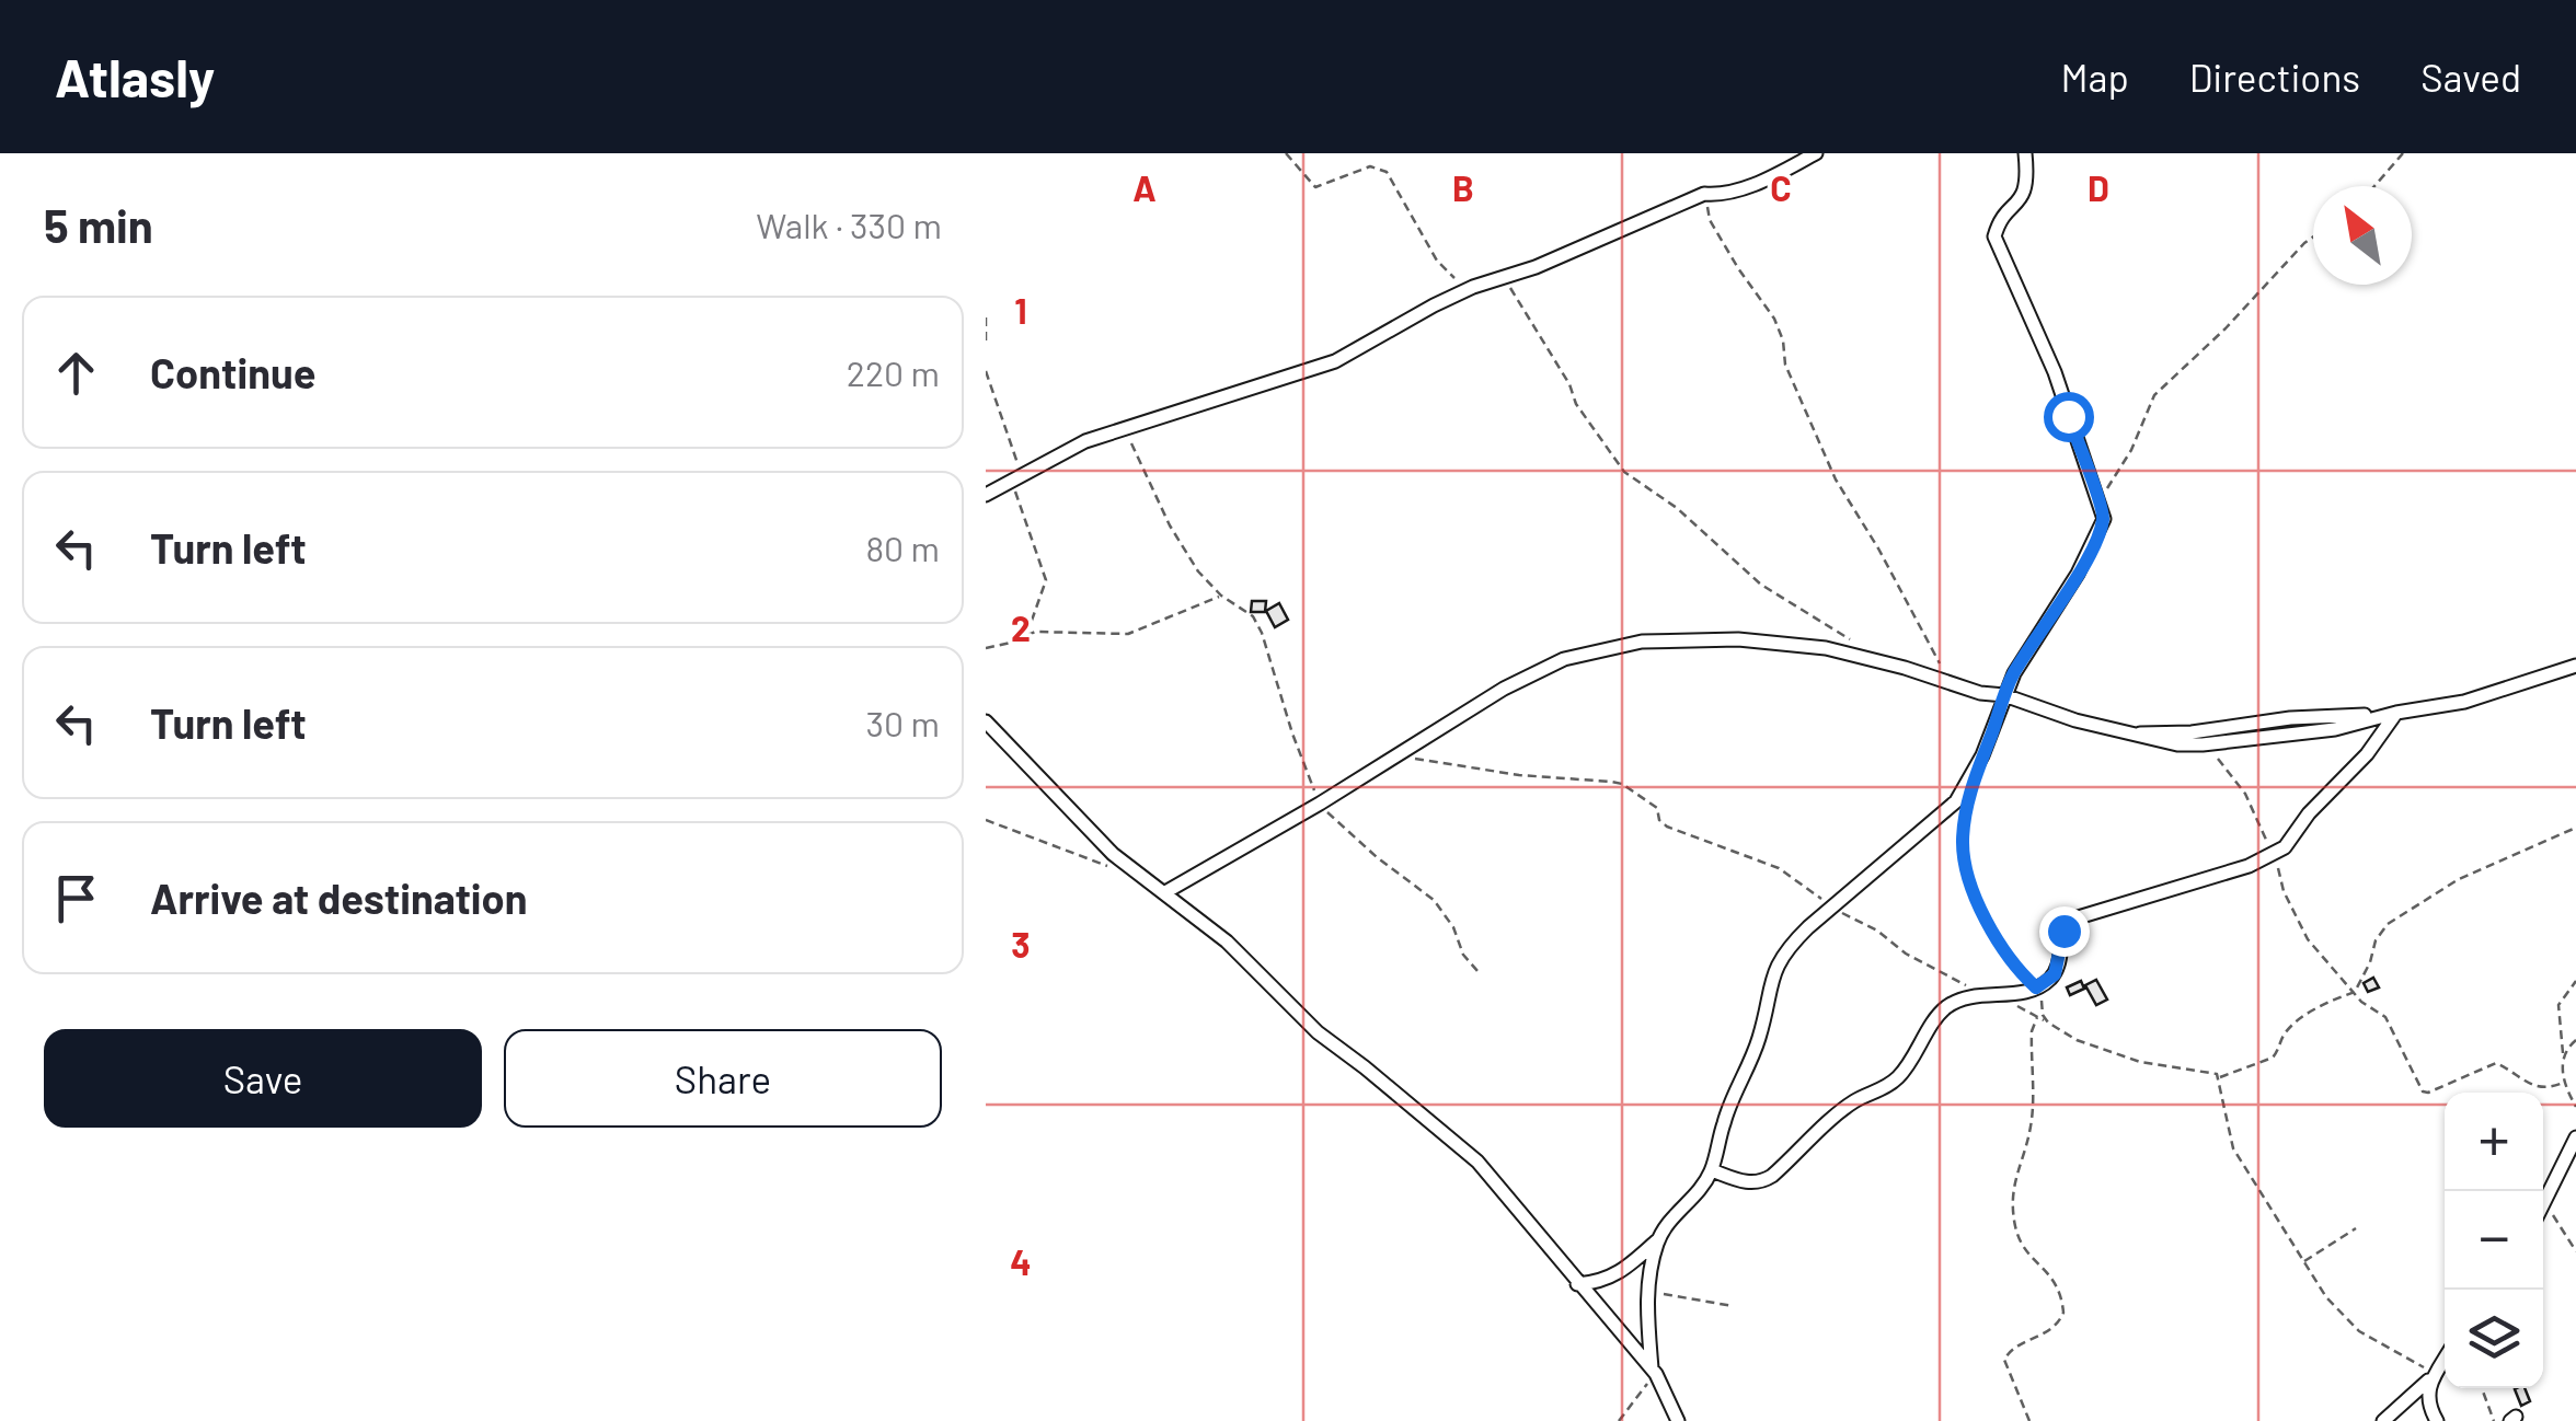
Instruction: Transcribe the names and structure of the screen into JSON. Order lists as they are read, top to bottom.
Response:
{
  "north": "top left",
  "page": {
    "header": "Atlasly",
    "nav": ["Map", "Directions", "Saved"],
    "heading": ["5 min", "Walk · 330 m"],
    "list": [
      ["Continue", "220 m"],
      ["Turn left", "80 m"],
      ["Turn left", "30 m"],
      "Arrive at destination"
    ],
    "buttons": ["Save", "Share"],
    "map_buttons": ["+", "−"]
  },
  "grid": {
    "columns": [
      "A",
      "B",
      "C",
      "D"
    ],
    "rows": [
      "1",
      "2",
      "3",
      "4"
    ]
  }
}
